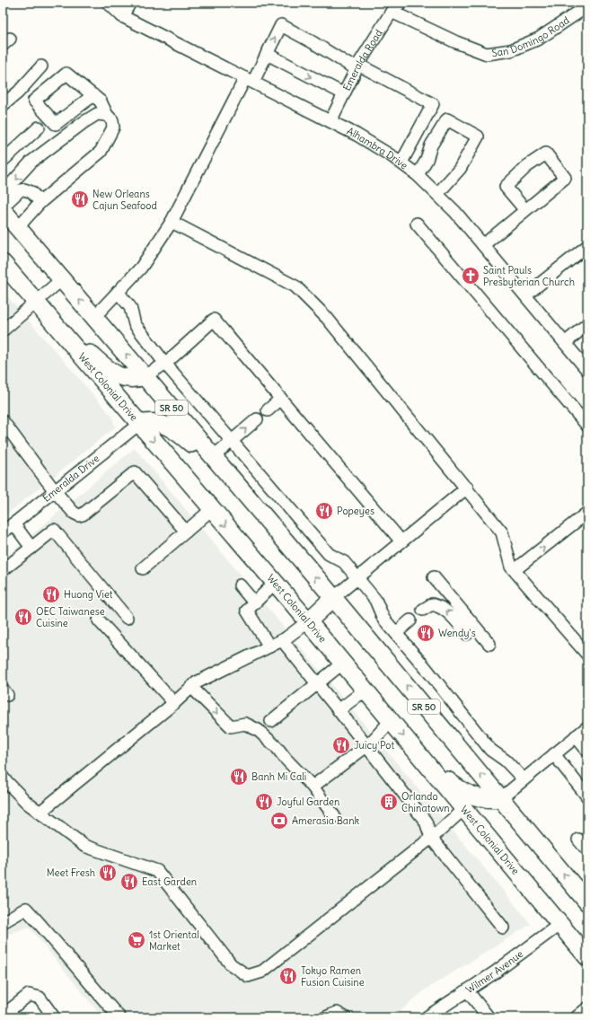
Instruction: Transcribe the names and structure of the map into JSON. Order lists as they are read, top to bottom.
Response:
{
  "streets": {
    "highway": ["West Colonial Drive", "SR 50"],
    "street": [
      "San Domingo Road",
      "Emeralda Road",
      "Alhambra Drive",
      "Emeralda Drive",
      "Wilmer Avenue"
    ]
  },
  "crossings": [
    ["San Domingo Road", "Emeralda Road"],
    ["Emeralda Road", "Alhambra Drive"],
    ["West Colonial Drive", "Emeralda Drive"],
    ["West Colonial Drive", "Wilmer Avenue"]
  ],
  "places": {
    "restaurant": [
      "New Orleans Cajun Seafood",
      "Popeyes",
      "Huong Viet",
      "OEC Taiwanese Cuisine",
      "Wendy's",
      "Juicy Pot",
      "Banh Mi Cali",
      "Joyful Garden",
      "Meet Fresh",
      "East Garden",
      "Tokyo Ramen Fusion Cuisine"
    ],
    "church": ["Saint Pauls Presbyterian Church"],
    "building": ["Orlando Chinatown"],
    "bank": ["Amerasia Bank"],
    "supermarket": ["1st Oriental Market"]
  }
}
